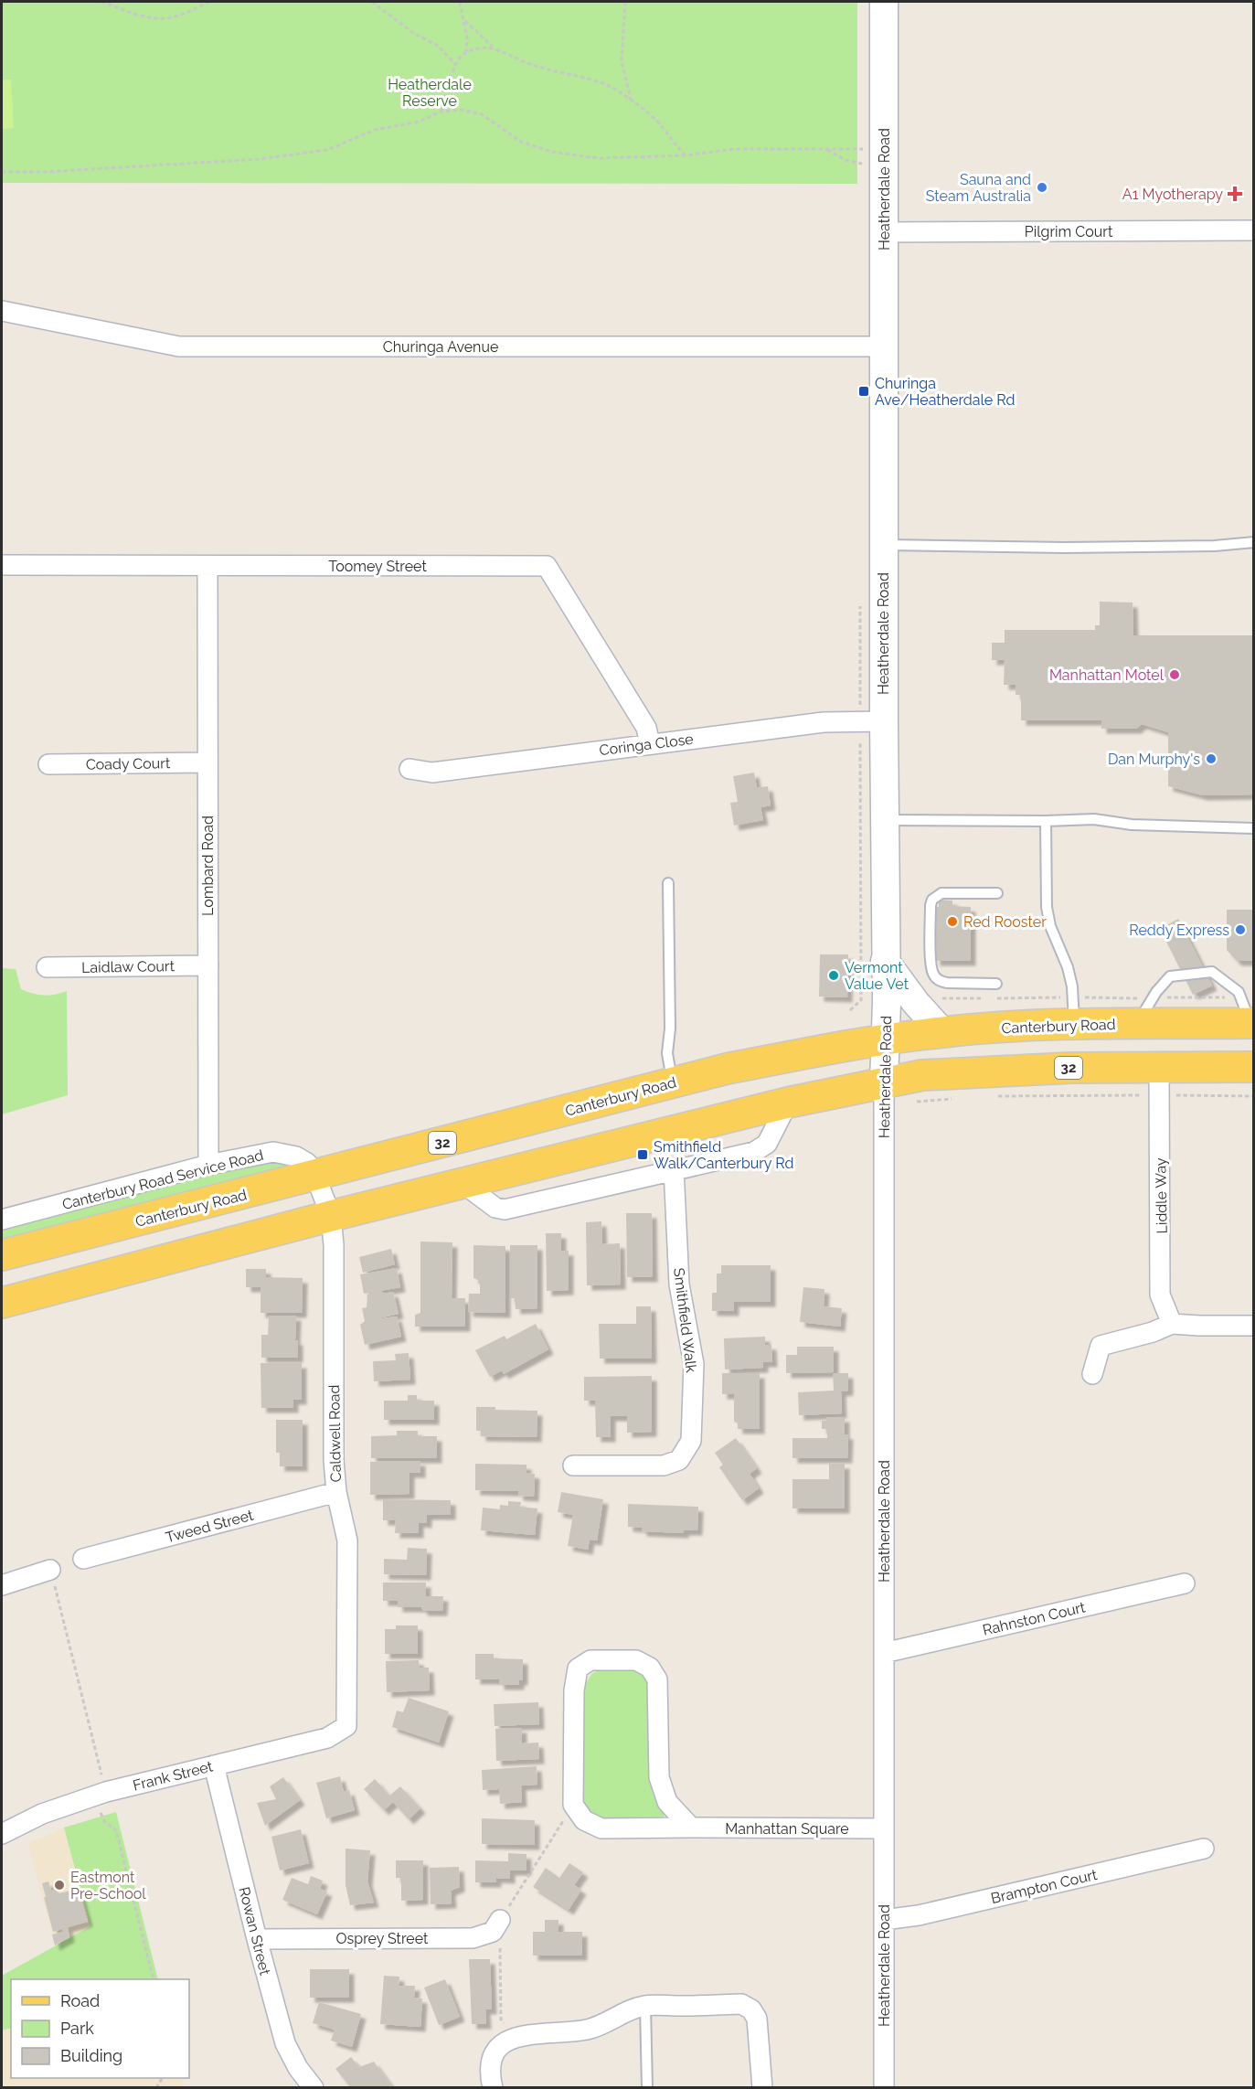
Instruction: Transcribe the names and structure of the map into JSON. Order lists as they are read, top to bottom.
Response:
{
  "streets": {
    "main road": ["Heatherdale Road", "Canterbury Road", "32"],
    "street": [
      "Pilgrim Court",
      "Churinga Avenue",
      "Toomey Street",
      "Coringa Close",
      "Coady Court",
      "Lombard Road",
      "Laidlaw Court",
      "Canterbury Road Service Road",
      "Liddle Way",
      "Smithfield Walk",
      "Caldwell Road",
      "Tweed Street",
      "Rahnston Court",
      "Frank Street",
      "Manhattan Square",
      "Brampton Court",
      "Rowan Street",
      "Osprey Street"
    ]
  },
  "crossings": [
    ["Heatherdale Road", "Pilgrim Court"],
    ["Heatherdale Road", "Churinga Avenue"],
    ["Heatherdale Road", "Coringa Close"],
    ["Heatherdale Road", "Canterbury Road"],
    ["Heatherdale Road", "32"],
    ["Heatherdale Road", "Rahnston Court"],
    ["Heatherdale Road", "Manhattan Square"],
    ["Heatherdale Road", "Brampton Court"],
    ["Toomey Street", "Coringa Close"],
    ["Toomey Street", "Lombard Road"],
    ["Coady Court", "Lombard Road"],
    ["Lombard Road", "Laidlaw Court"],
    ["Lombard Road", "Canterbury Road Service Road"],
    ["Canterbury Road", "Canterbury Road Service Road"],
    ["Canterbury Road", "Caldwell Road"],
    ["32", "Liddle Way"],
    ["32", "Caldwell Road"],
    ["Canterbury Road Service Road", "Caldwell Road"],
    ["Caldwell Road", "Tweed Street"],
    ["Caldwell Road", "Frank Street"],
    ["Frank Street", "Rowan Street"],
    ["Rowan Street", "Osprey Street"]
  ],
  "parks": ["Heatherdale Reserve"],
  "places": {
    "other": [
      "Sauna and Steam Australia",
      "Manhattan Motel",
      "Dan Murphy's",
      "Red Rooster",
      "Reddy Express",
      "Vermont Value Vet",
      "Eastmont Pre-School"
    ],
    "health": ["A1 Myotherapy"],
    "transit": ["Churinga Ave/Heatherdale Rd", "Smithfield Walk/Canterbury Rd"]
  },
  "legend": ["Road", "Park", "Building"]
}
